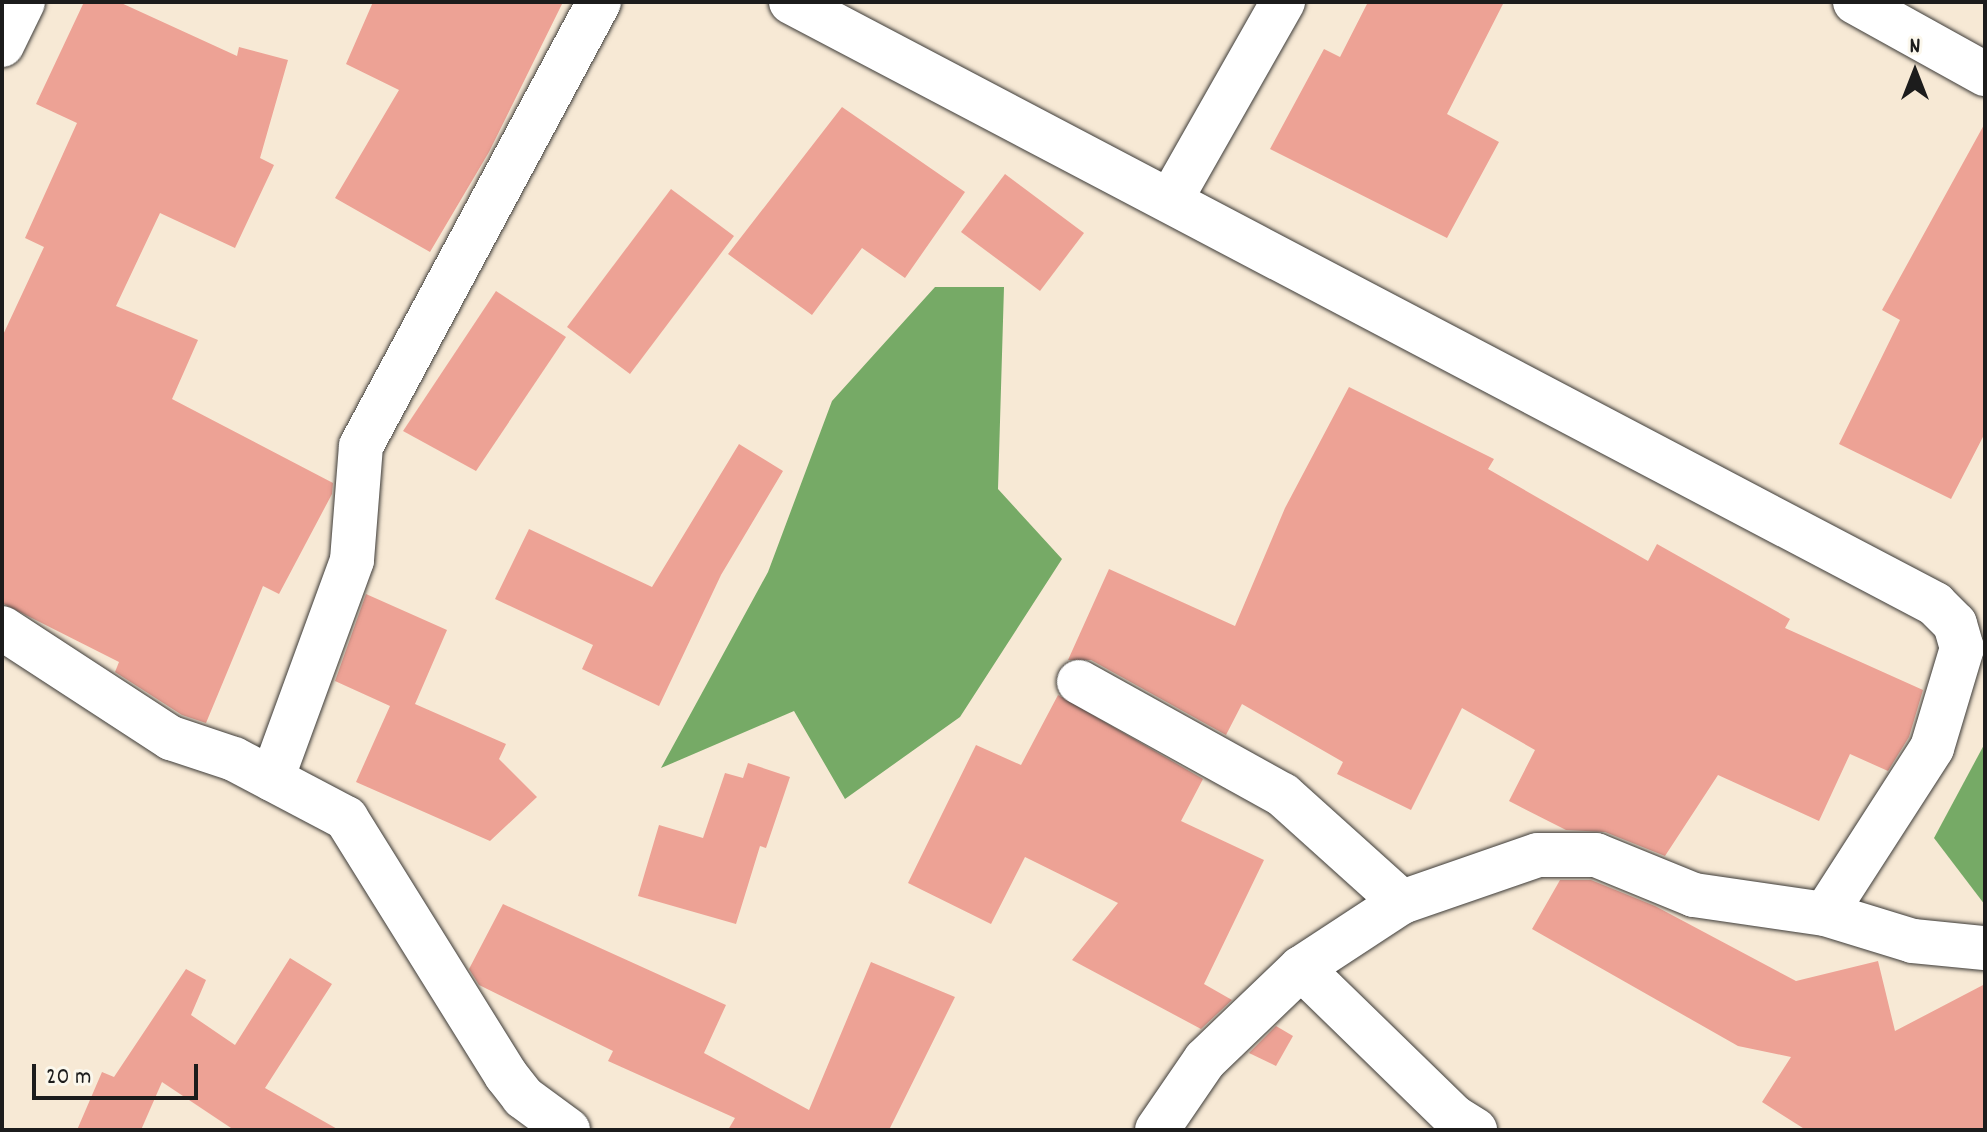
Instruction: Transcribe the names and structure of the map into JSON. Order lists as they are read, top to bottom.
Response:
{
  "scale_bar": "20 m",
  "north": "top"
}
